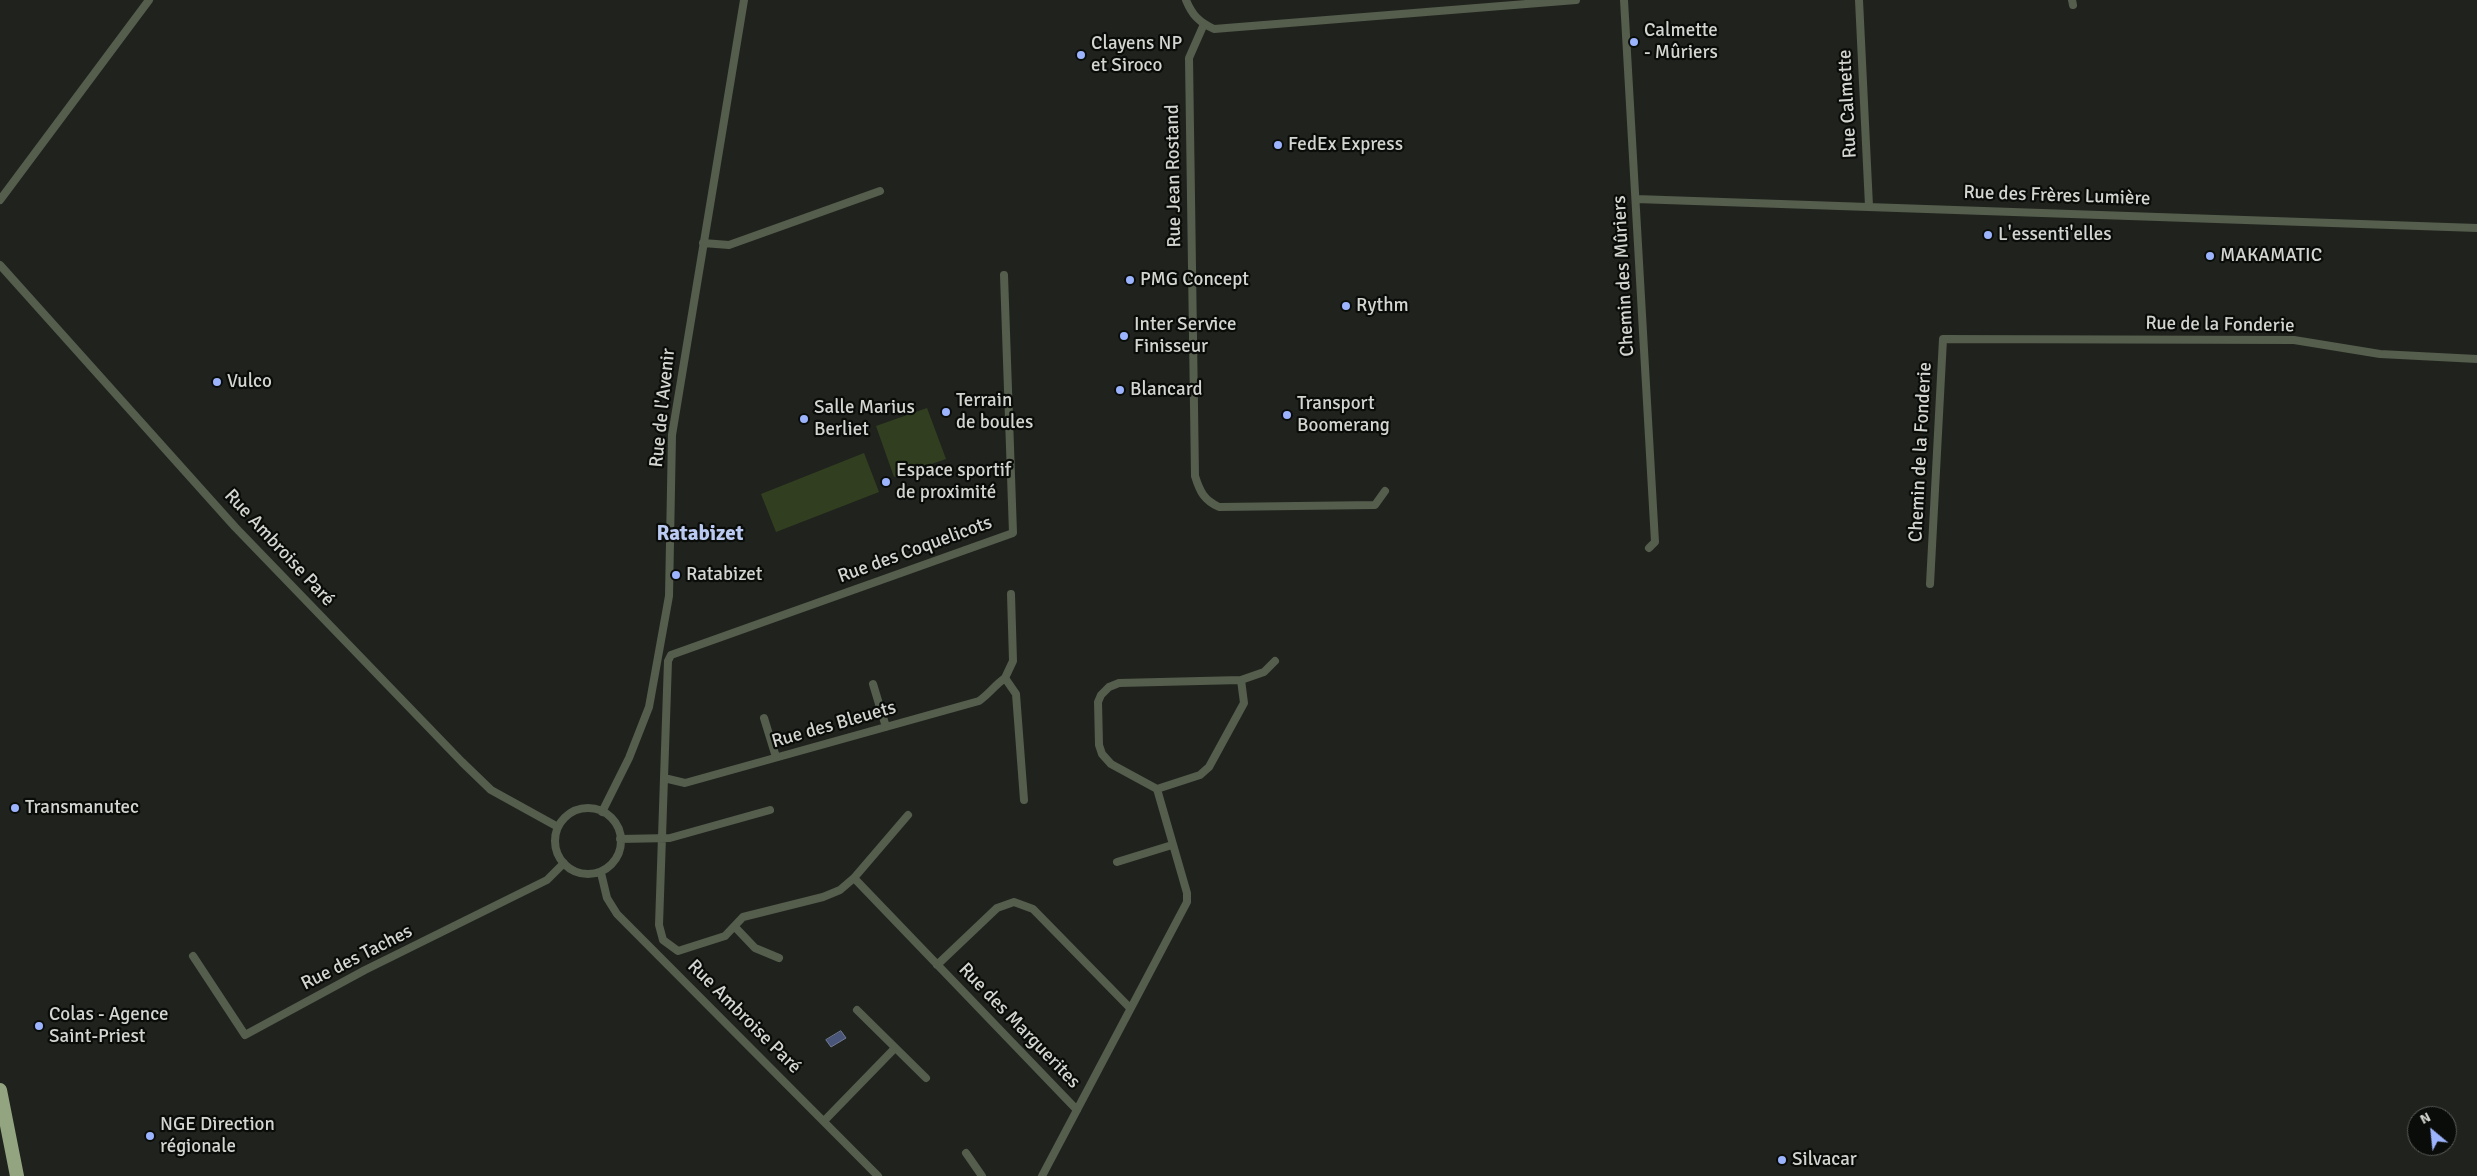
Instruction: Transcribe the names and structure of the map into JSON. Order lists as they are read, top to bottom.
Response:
{
  "streets": {
    "street": [
      "Rue Calmette",
      "Rue Jean Rostand",
      "Rue des Frères Lumière",
      "Chemin des Mûriers",
      "Rue de la Fonderie",
      "Rue de l'Avenir",
      "Chemin de la Fonderie",
      "Rue Ambroise Paré",
      "Rue des Coquelicots",
      "Rue des Bleuets",
      "Rue des Taches",
      "Rue des Marguerites"
    ]
  },
  "crossings": [
    ["Rue Calmette", "Rue des Frères Lumière"],
    ["Rue des Frères Lumière", "Chemin des Mûriers"],
    ["Rue de la Fonderie", "Chemin de la Fonderie"],
    ["Rue de l'Avenir", "Rue Ambroise Paré"],
    ["Rue de l'Avenir", "Rue des Taches"],
    ["Rue Ambroise Paré", "Rue des Taches"],
    ["Rue des Coquelicots", "Rue des Bleuets"]
  ],
  "districts": ["Ratabizet"],
  "places": [
    "Calmette - Mûriers",
    "Clayens NP et Siroco",
    "FedEx Express",
    "L'essenti'elles",
    "MAKAMATIC",
    "PMG Concept",
    "Rythm",
    "Inter Service Finisseur",
    "Vulco",
    "Blancard",
    "Terrain de boules",
    "Transport Boomerang",
    "Salle Marius Berliet",
    "Espace sportif de proximité",
    "Ratabizet",
    "Transmanutec",
    "Colas - Agence Saint-Priest",
    "NGE Direction régionale",
    "Silvacar"
  ],
  "north": "top left"
}
